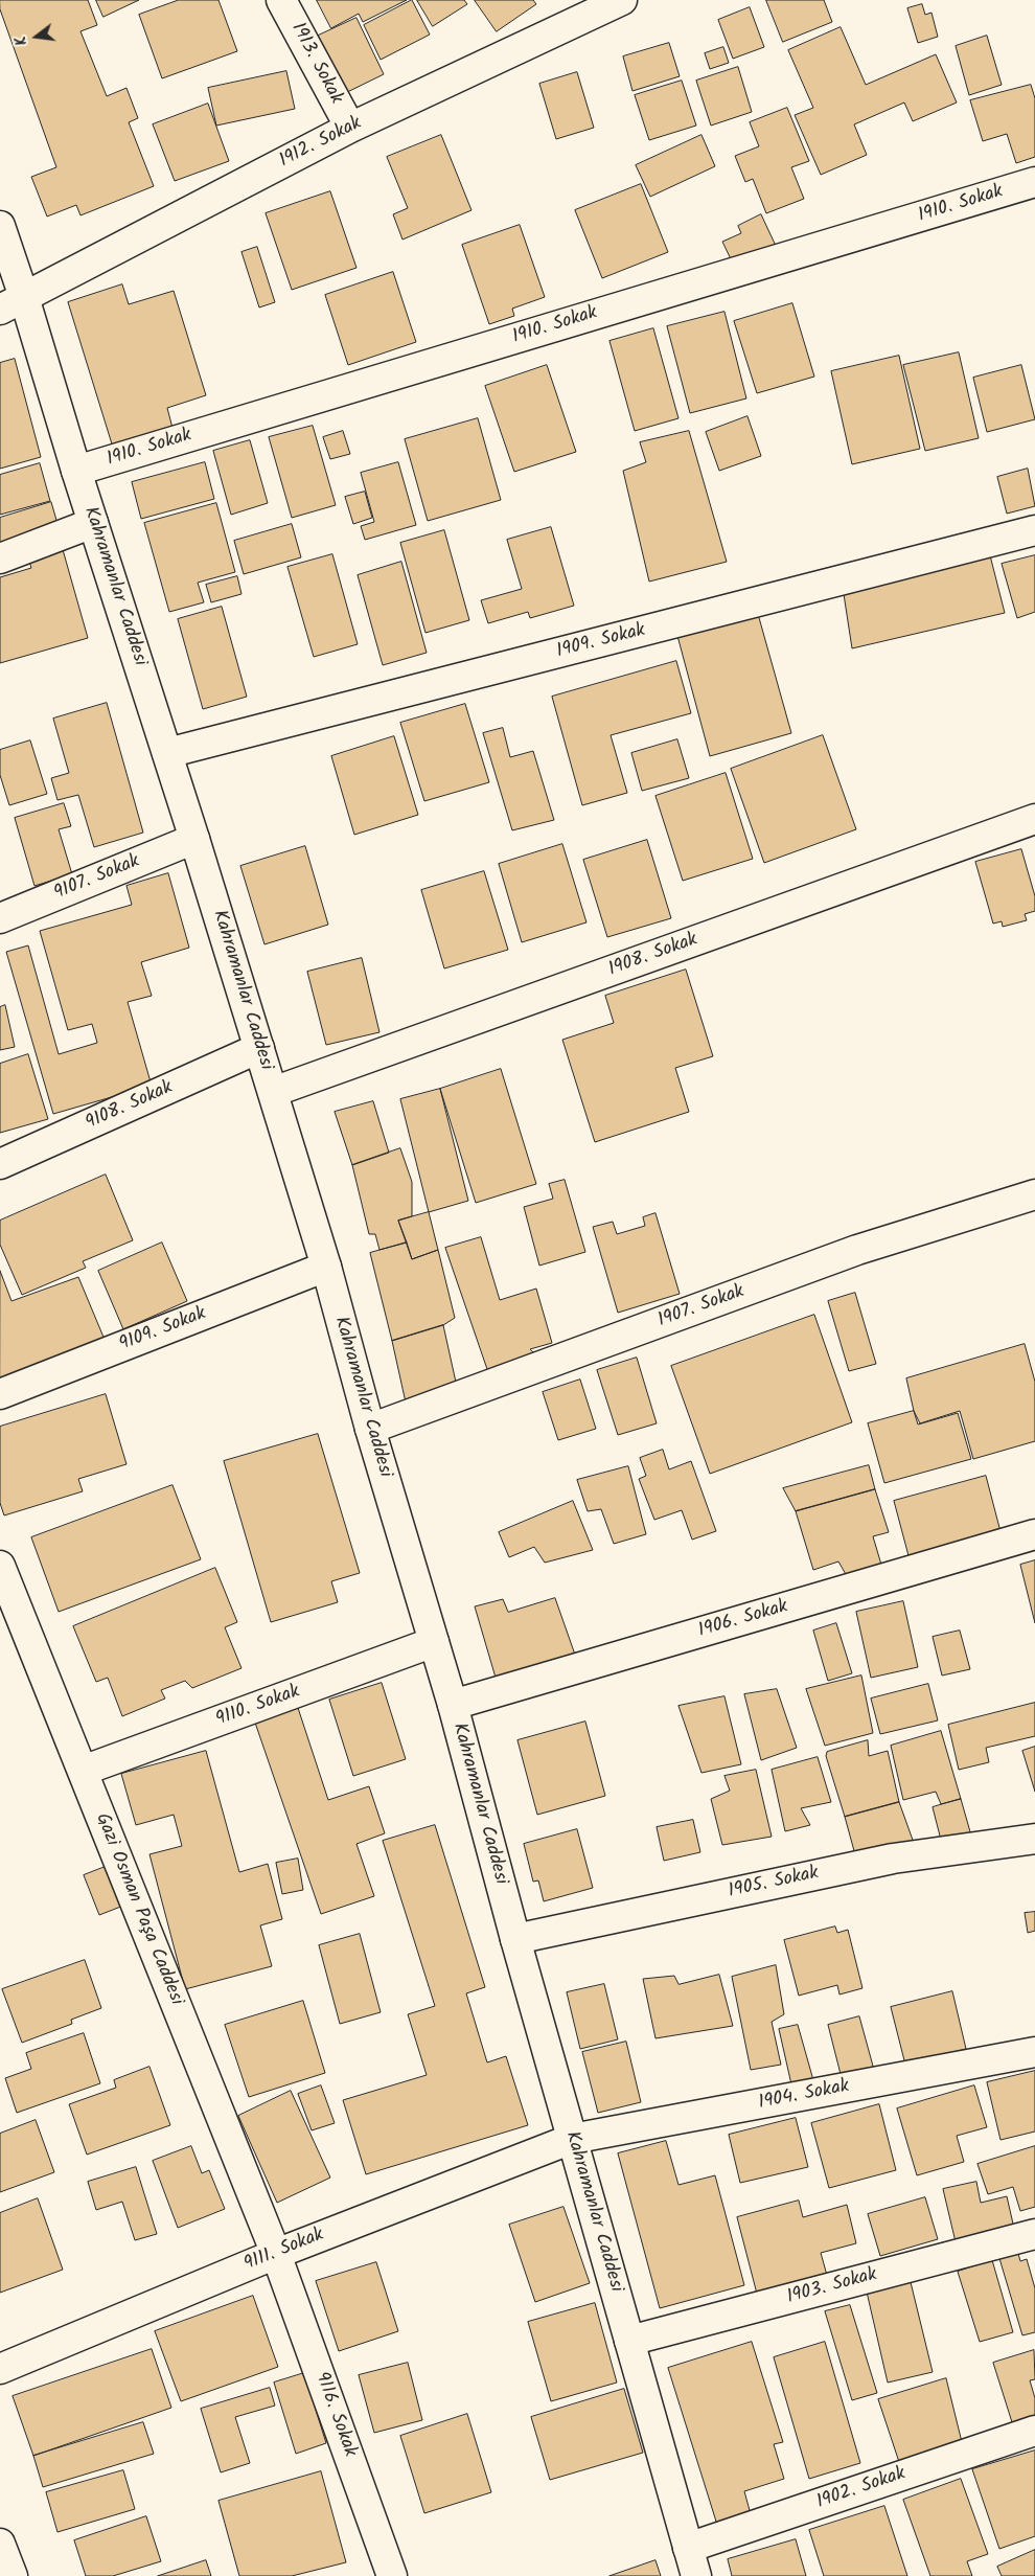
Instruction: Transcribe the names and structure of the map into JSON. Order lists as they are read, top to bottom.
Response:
{
  "streets": {
    "street": [
      "1913. Sokak",
      "1912. Sokak",
      "1910. Sokak",
      "Kahramanlar Caddesi",
      "1909. Sokak",
      "9107. Sokak",
      "1908. Sokak",
      "9108. Sokak",
      "1907. Sokak",
      "9109. Sokak",
      "1906. Sokak",
      "9110. Sokak",
      "1905. Sokak",
      "Gazi Osman Paşa Caddesi",
      "1904. Sokak",
      "9111. Sokak",
      "1903. Sokak",
      "9116. Sokak",
      "1902. Sokak"
    ]
  },
  "crossings": [
    ["1913. Sokak", "1912. Sokak"],
    ["1912. Sokak", "Kahramanlar Caddesi"],
    ["1910. Sokak", "Kahramanlar Caddesi"],
    ["Kahramanlar Caddesi", "1909. Sokak"],
    ["Kahramanlar Caddesi", "9107. Sokak"],
    ["Kahramanlar Caddesi", "1908. Sokak"],
    ["Kahramanlar Caddesi", "9108. Sokak"],
    ["Kahramanlar Caddesi", "1907. Sokak"],
    ["Kahramanlar Caddesi", "9109. Sokak"],
    ["Kahramanlar Caddesi", "1906. Sokak"],
    ["Kahramanlar Caddesi", "9110. Sokak"],
    ["Kahramanlar Caddesi", "1905. Sokak"],
    ["Kahramanlar Caddesi", "1904. Sokak"],
    ["Kahramanlar Caddesi", "9111. Sokak"],
    ["Kahramanlar Caddesi", "1903. Sokak"],
    ["Kahramanlar Caddesi", "1902. Sokak"],
    ["9110. Sokak", "Gazi Osman Paşa Caddesi"],
    ["Gazi Osman Paşa Caddesi", "9111. Sokak"],
    ["Gazi Osman Paşa Caddesi", "9116. Sokak"],
    ["1904. Sokak", "9111. Sokak"],
    ["9111. Sokak", "9116. Sokak"]
  ],
  "north": "left"
}
